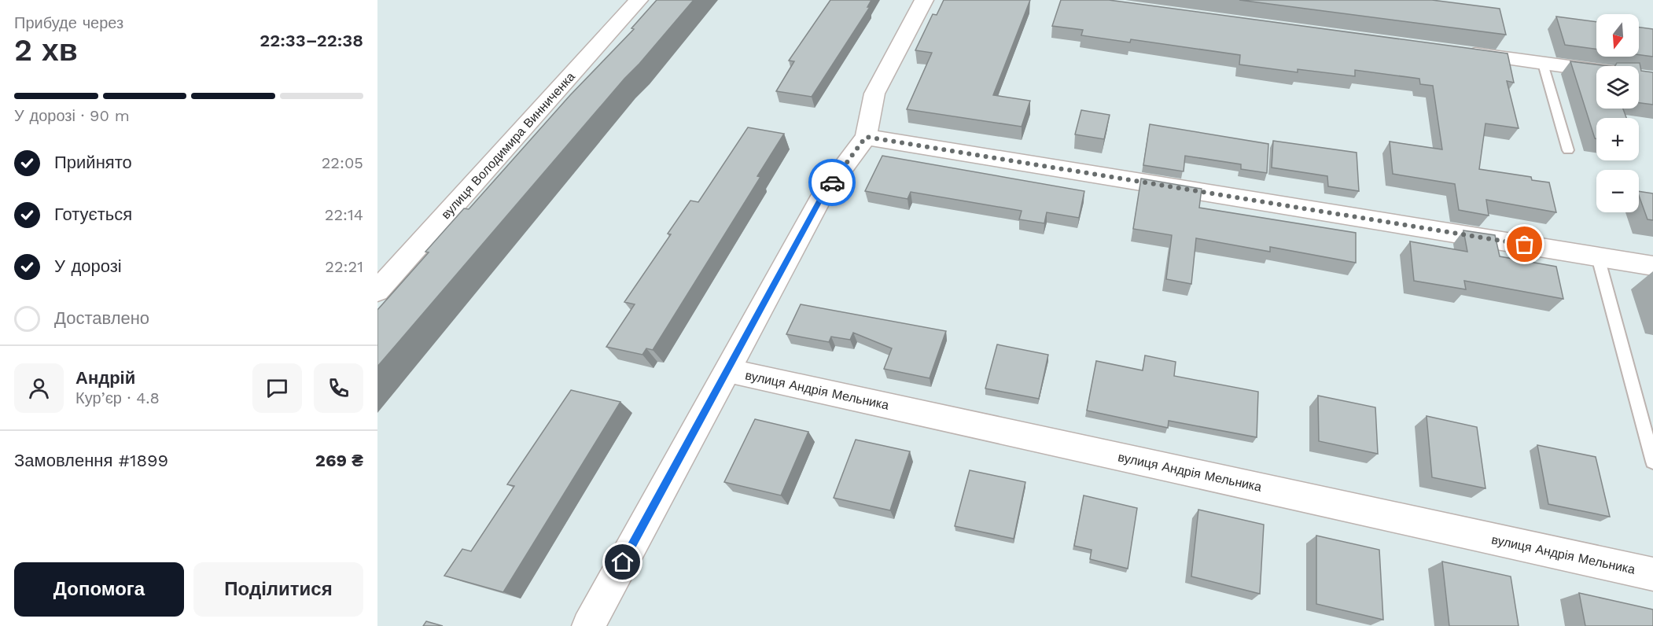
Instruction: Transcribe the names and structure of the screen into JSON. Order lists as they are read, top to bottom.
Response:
{
  "streets": {
    "street": ["вулиця Володимира Винниченка", "вулиця Андрія Мельника"]
  },
  "north": "bottom",
  "page": {
    "heading": ["2 хв", "Прибуде через", "22:33–22:38"],
    "panel": [
      "Андрій",
      "Кур’єр · 4.8",
      "Замовлення #1899",
      "269 ₴"
    ],
    "map_buttons": ["+", "−"],
    "bar": "У дорозі · 90 m",
    "list": [
      ["Прийнято", "22:05"],
      ["Готується", "22:14"],
      ["У дорозі", "22:21"],
      "Доставлено"
    ],
    "buttons": ["Допомога", "Поділитися"]
  }
}
